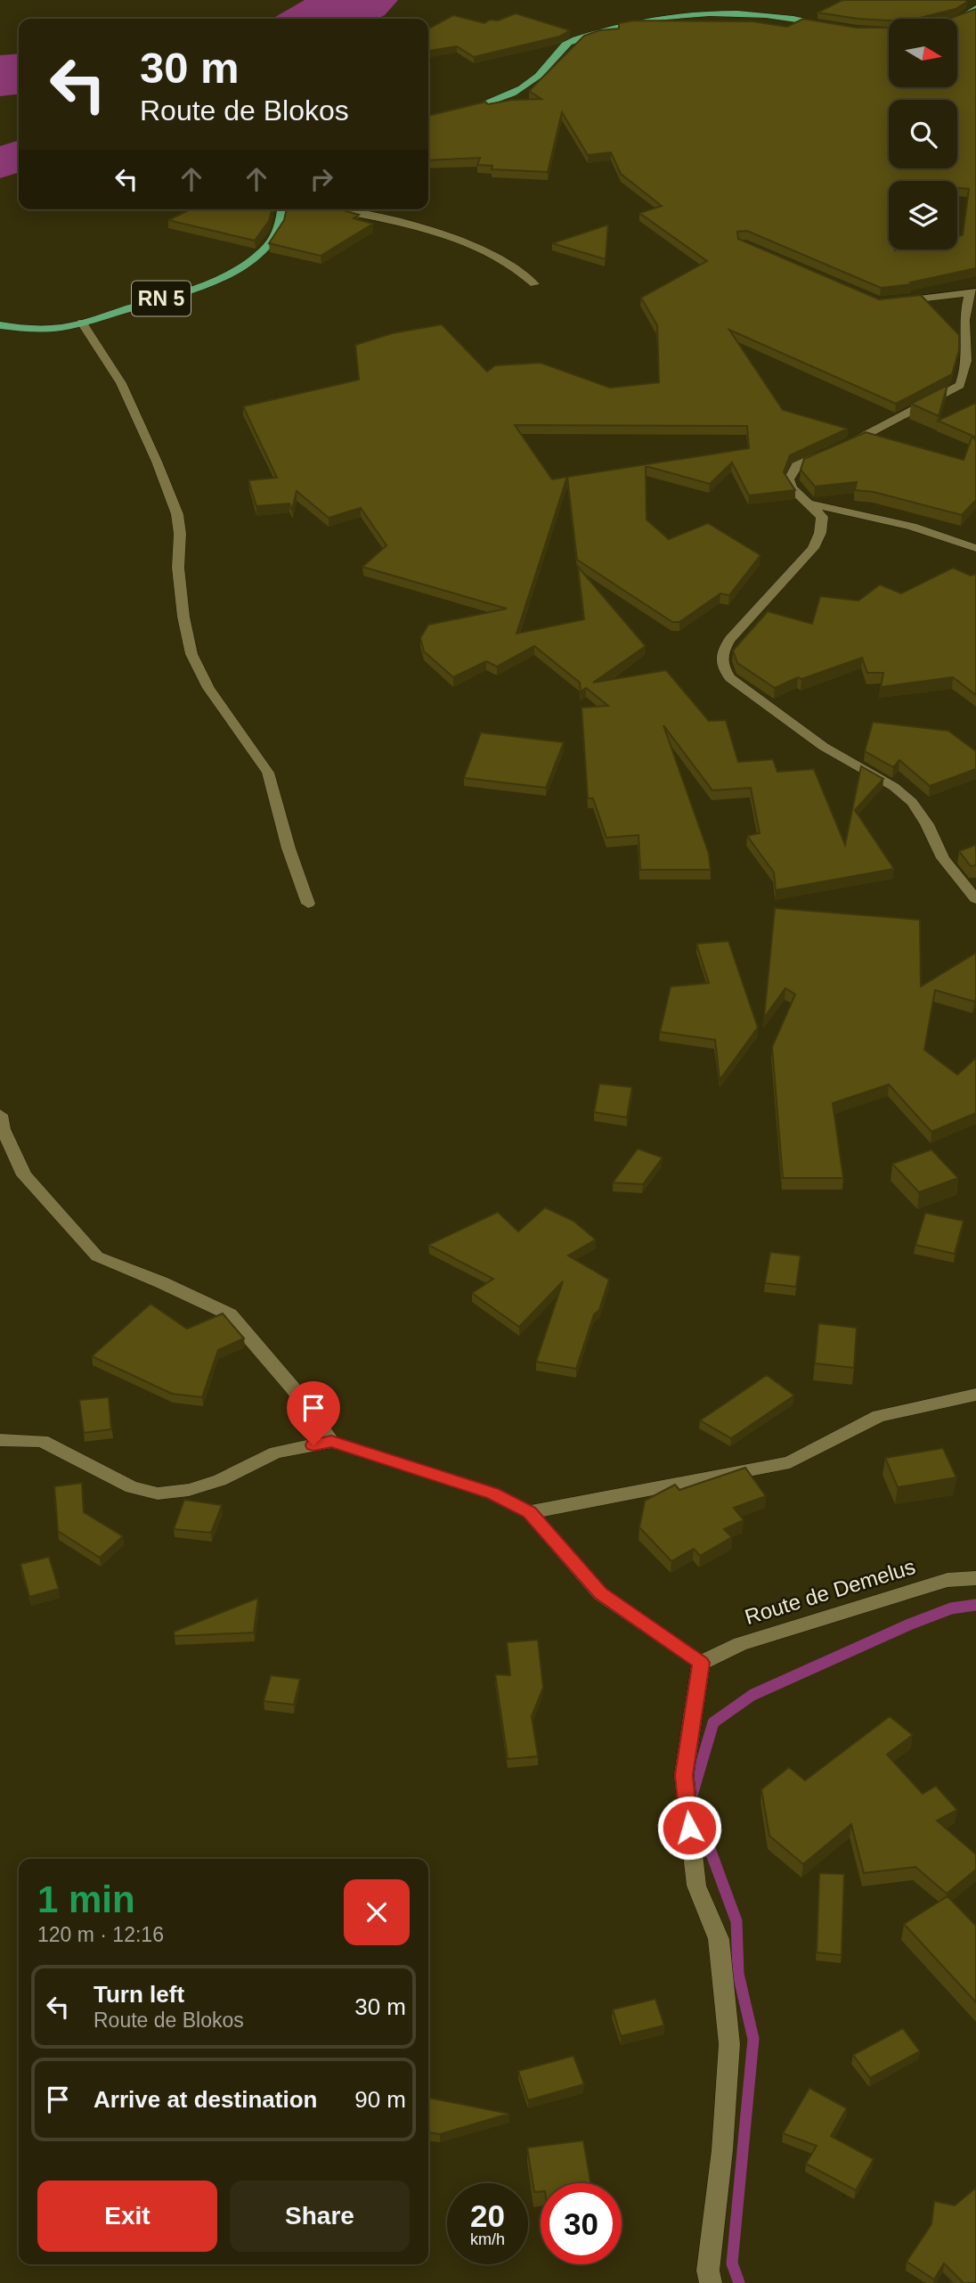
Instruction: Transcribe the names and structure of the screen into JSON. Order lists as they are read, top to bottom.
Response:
{
  "streets": {
    "main road": ["RN 5"],
    "street": ["Route de Demelus"]
  },
  "north": "right",
  "page": {
    "turn": ["30 m", "Route de Blokos"],
    "heading": ["1 min", "120 m · 12:16"],
    "list": [
      {
        "name": "Turn left",
        "note": "Route de Blokos",
        "value": "30 m"
      },
      {
        "name": "Arrive at destination",
        "value": "90 m"
      }
    ],
    "buttons": ["Exit", "Share"],
    "speed": "20 km/h",
    "limit": "30"
  }
}
